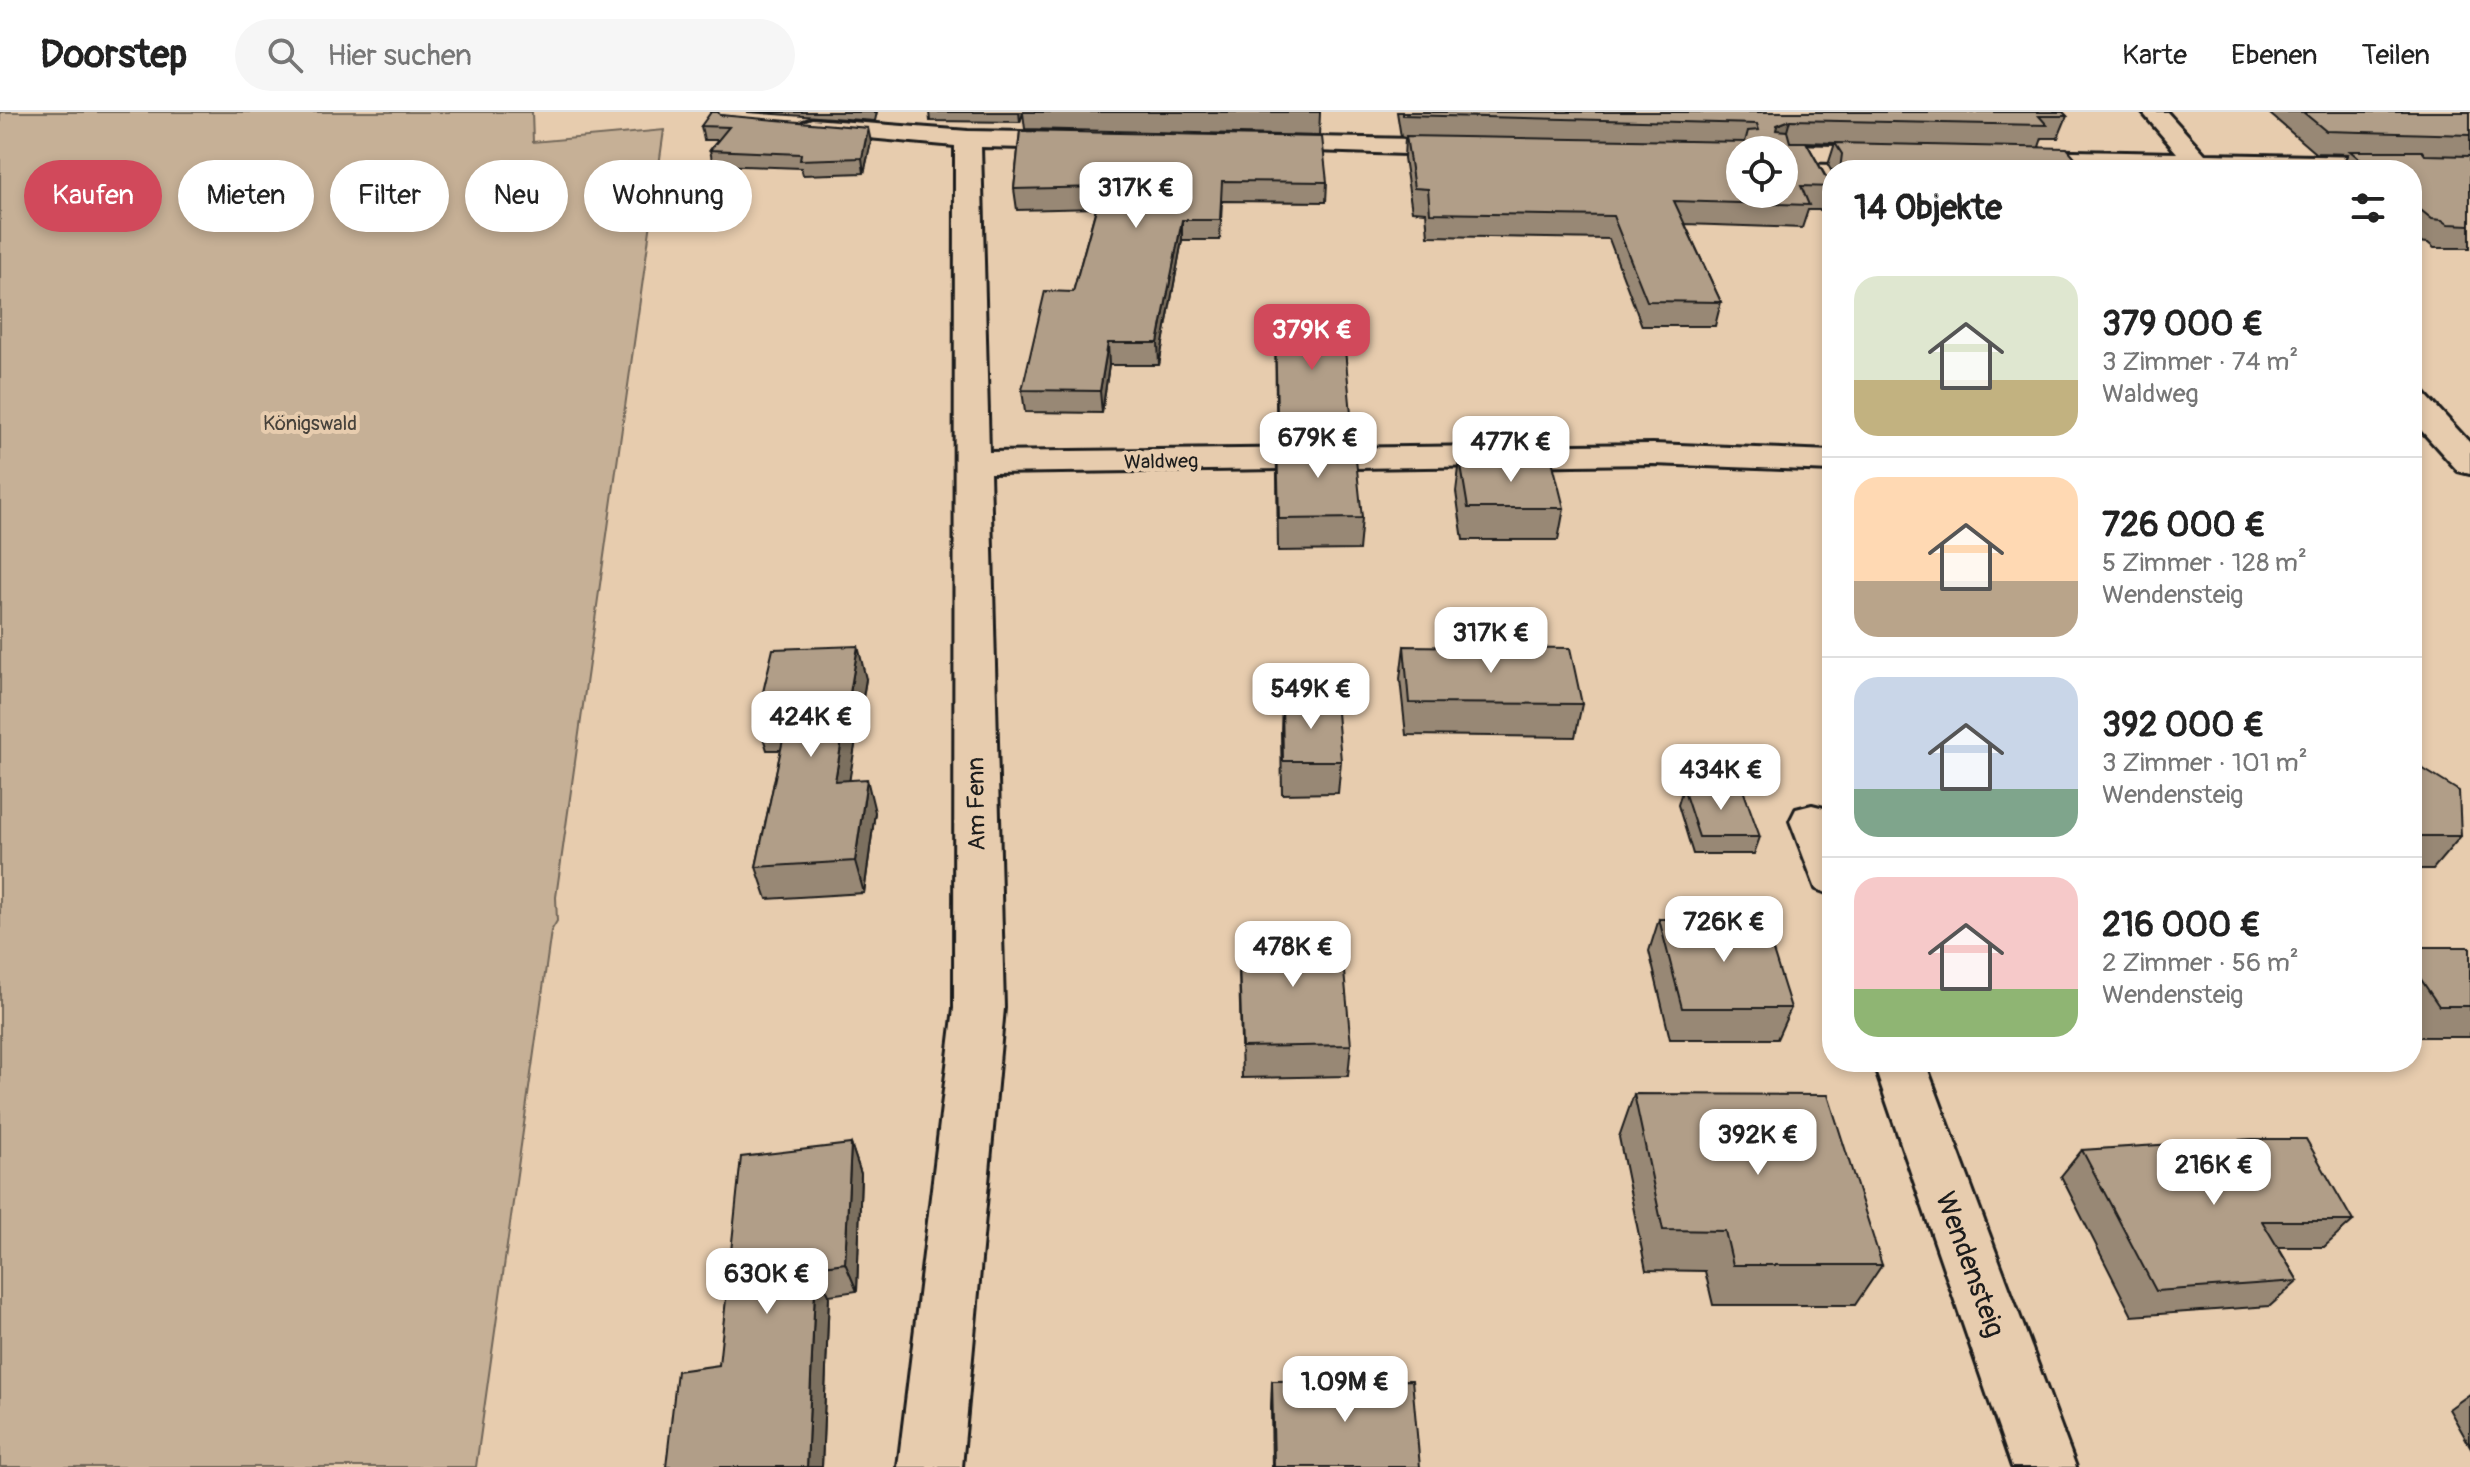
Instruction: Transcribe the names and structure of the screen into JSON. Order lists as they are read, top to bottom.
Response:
{
  "streets": {
    "street": ["Waldweg", "Am Fenn", "Wendensteig"]
  },
  "crossings": [
    ["Waldweg", "Am Fenn"]
  ],
  "parks": ["Königswald"],
  "page": {
    "header": "Doorstep",
    "search": "Hier suchen",
    "nav": ["Karte", "Ebenen", "Teilen"],
    "chip": [
      "Kaufen",
      "Mieten",
      "Filter",
      "Neu",
      "Wohnung"
    ],
    "heading": "14 Objekte",
    "price": [
      "317K €",
      "379K €",
      "679K €",
      "477K €",
      "317K €",
      "549K €",
      "424K €",
      "434K €",
      "726K €",
      "478K €",
      "392K €",
      "216K €",
      "630K €",
      "1.09M €"
    ],
    "list": [
      {
        "name": "379 000 €",
        "note": "3 Zimmer · 74 m² · Waldweg"
      },
      {
        "name": "726 000 €",
        "note": "5 Zimmer · 128 m² · Wendensteig"
      },
      {
        "name": "392 000 €",
        "note": "3 Zimmer · 101 m² · Wendensteig"
      },
      {
        "name": "216 000 €",
        "note": "2 Zimmer · 56 m² · Wendensteig"
      }
    ]
  }
}
